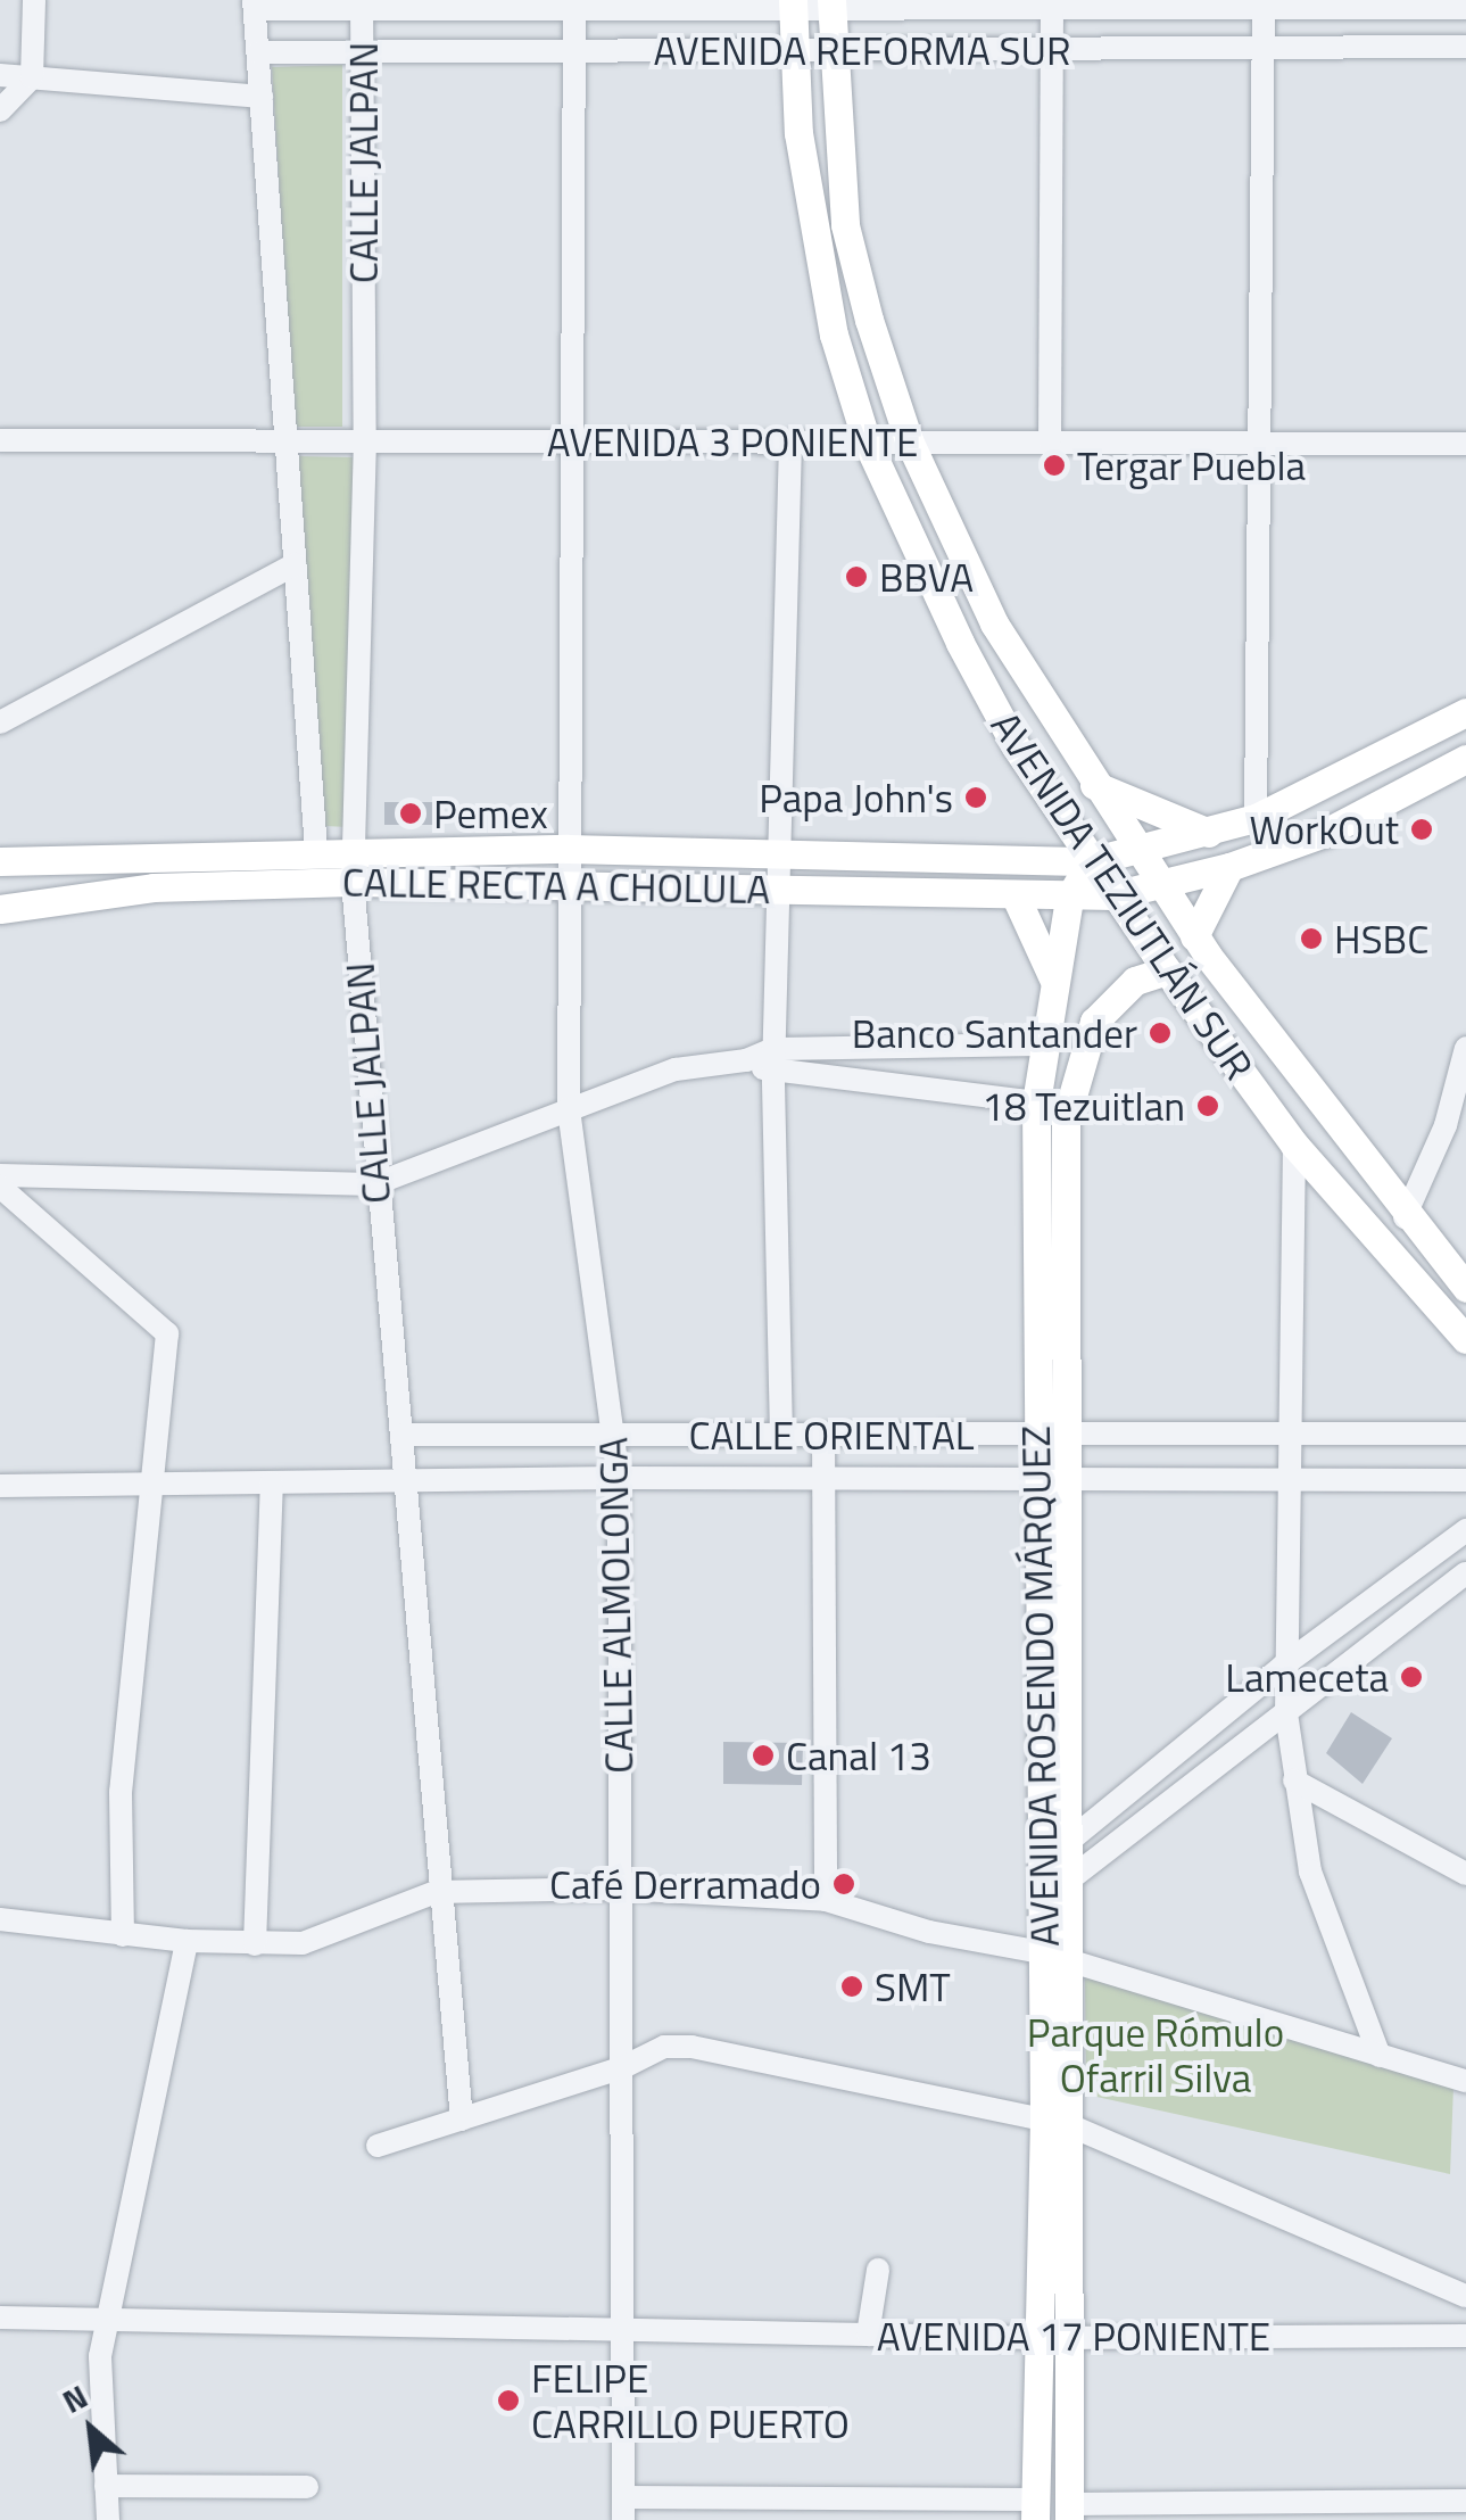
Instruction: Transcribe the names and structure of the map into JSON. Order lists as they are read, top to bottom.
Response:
{
  "streets": {
    "main road": ["CALLE RECTA A CHOLULA", "AVENIDA TEZIUTLÁN SUR", "AVENIDA ROSENDO MÁRQUEZ"],
    "street": [
      "AVENIDA REFORMA SUR",
      "CALLE JALPAN",
      "AVENIDA 3 PONIENTE",
      "CALLE ORIENTAL",
      "CALLE ALMOLONGA",
      "AVENIDA 17 PONIENTE"
    ]
  },
  "crossings": [
    ["AVENIDA REFORMA SUR", "CALLE JALPAN"],
    ["AVENIDA REFORMA SUR", "AVENIDA TEZIUTLÁN SUR"],
    ["AVENIDA REFORMA SUR", "CALLE ALMOLONGA"],
    ["CALLE JALPAN", "AVENIDA 3 PONIENTE"],
    ["CALLE JALPAN", "CALLE RECTA A CHOLULA"],
    ["CALLE JALPAN", "CALLE ORIENTAL"],
    ["AVENIDA 3 PONIENTE", "AVENIDA TEZIUTLÁN SUR"],
    ["AVENIDA 3 PONIENTE", "CALLE ALMOLONGA"],
    ["CALLE RECTA A CHOLULA", "AVENIDA TEZIUTLÁN SUR"],
    ["CALLE RECTA A CHOLULA", "CALLE ALMOLONGA"],
    ["CALLE RECTA A CHOLULA", "AVENIDA ROSENDO MÁRQUEZ"],
    ["AVENIDA TEZIUTLÁN SUR", "AVENIDA ROSENDO MÁRQUEZ"],
    ["CALLE ORIENTAL", "CALLE ALMOLONGA"],
    ["CALLE ORIENTAL", "AVENIDA ROSENDO MÁRQUEZ"],
    ["CALLE ALMOLONGA", "AVENIDA 17 PONIENTE"],
    ["AVENIDA ROSENDO MÁRQUEZ", "AVENIDA 17 PONIENTE"]
  ],
  "parks": ["Parque Rómulo Ofarril Silva"],
  "places": [
    "Tergar Puebla",
    "BBVA",
    "Papa John's",
    "Pemex",
    "WorkOut",
    "HSBC",
    "Banco Santander",
    "18 Tezuitlan",
    "Lameceta",
    "Canal 13",
    "Café Derramado",
    "SMT",
    "FELIPE CARRILLO PUERTO"
  ],
  "north": "top left"
}
